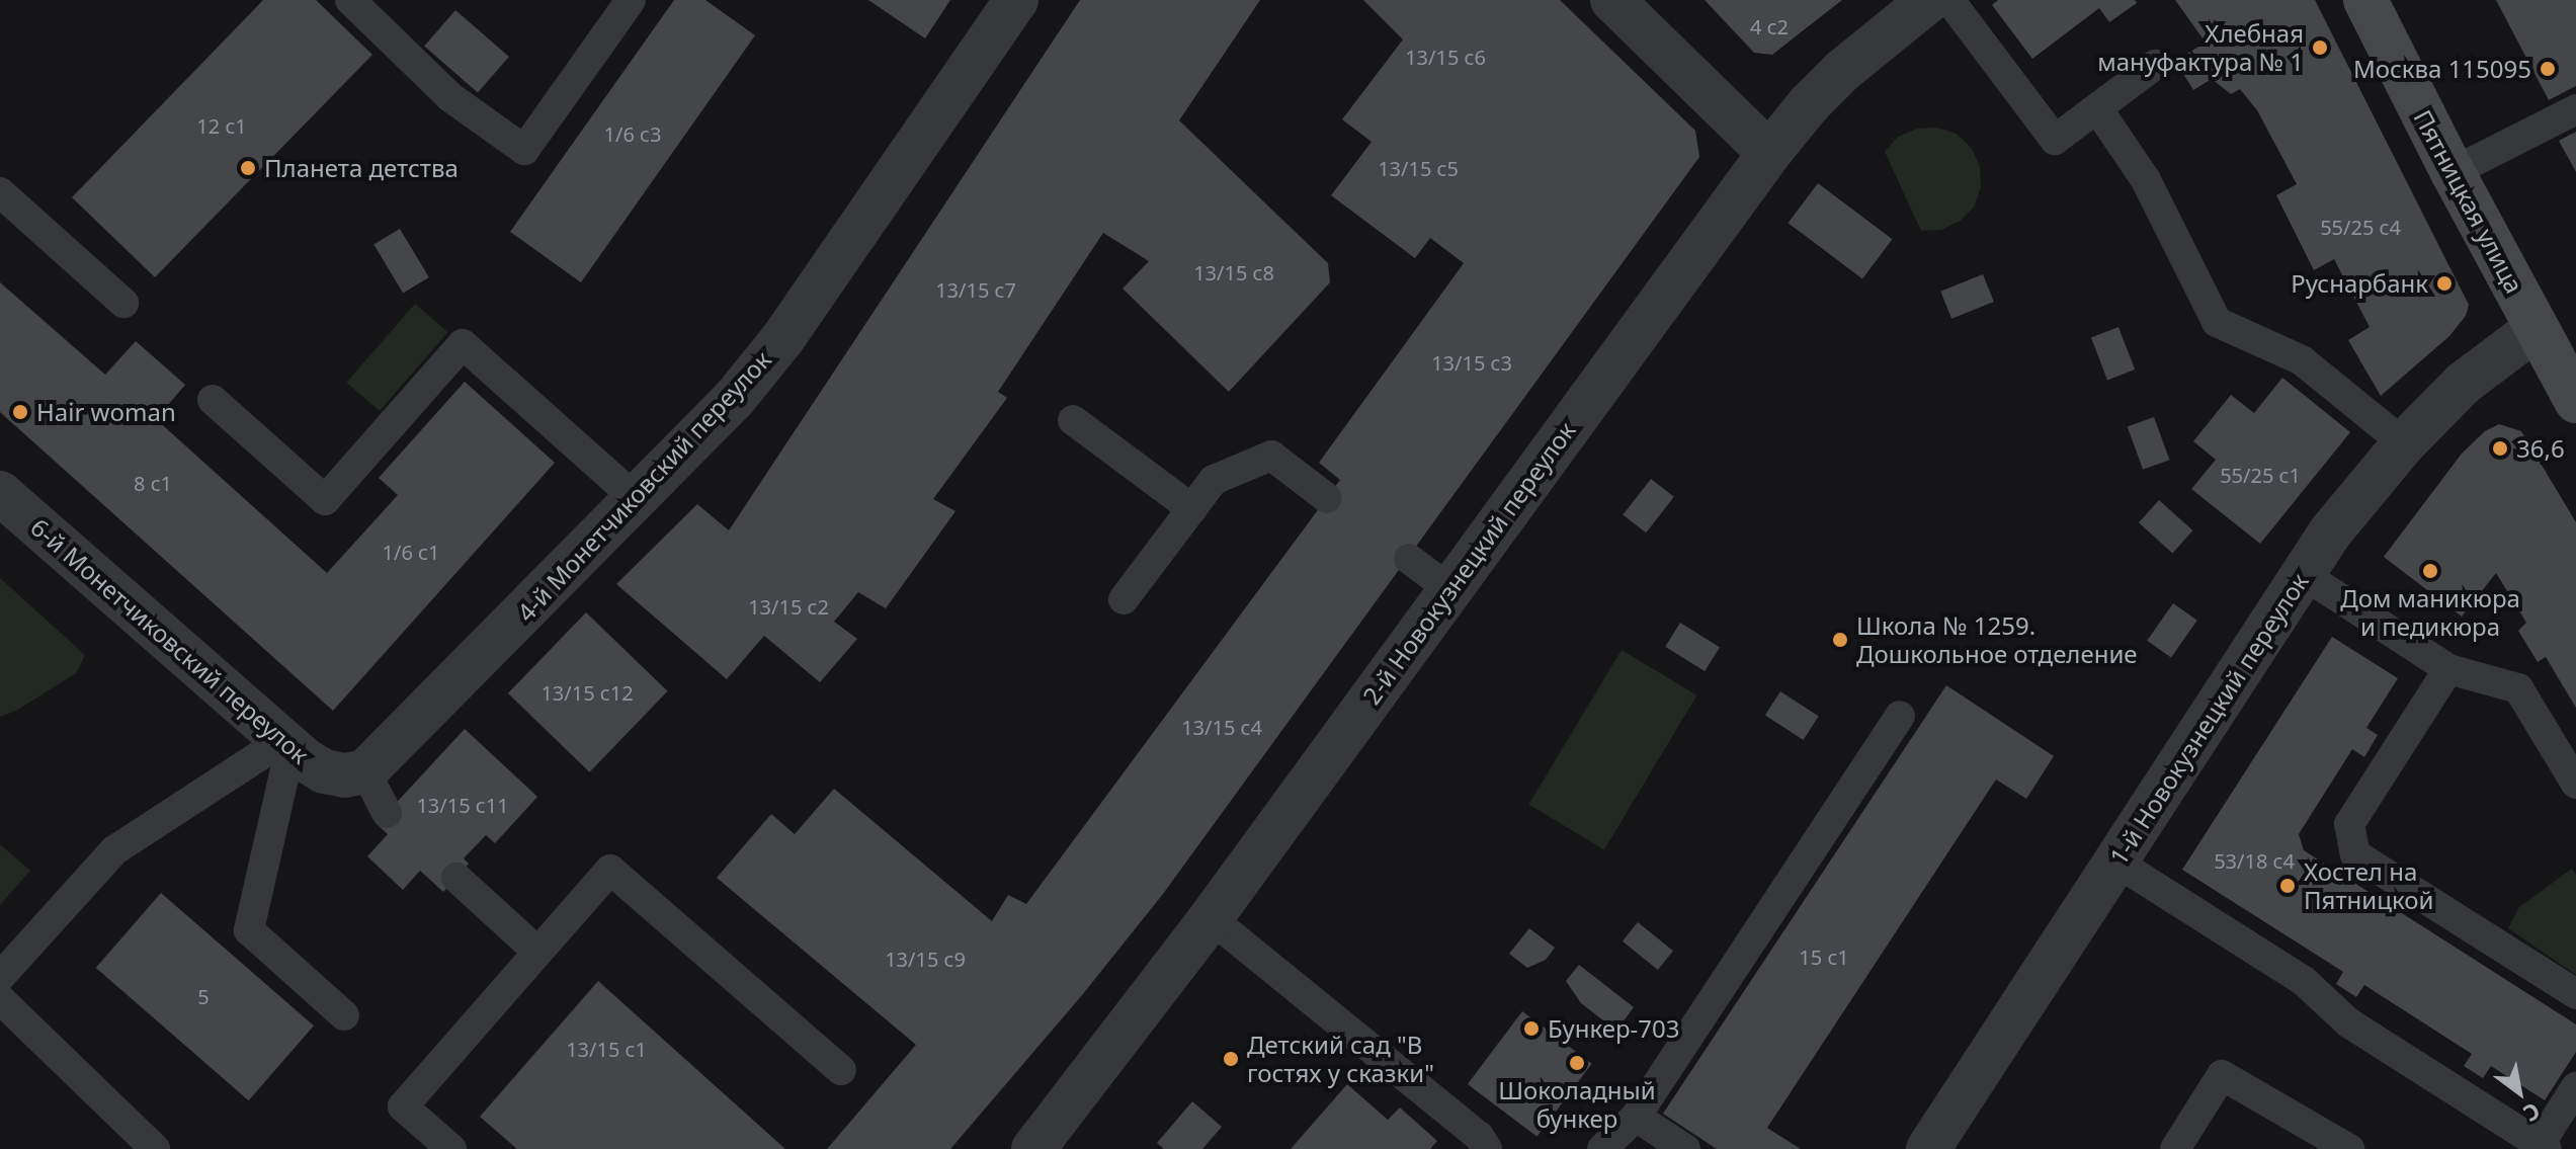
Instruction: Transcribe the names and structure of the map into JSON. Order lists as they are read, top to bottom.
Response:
{
  "streets": {
    "street": [
      "Пятницкая улица",
      "4-й Монетчиковский переулок",
      "2-й Новокузнецкий переулок",
      "6-й Монетчиковский переулок",
      "1-й Новокузнецкий переулок"
    ]
  },
  "crossings": [
    ["Пятницкая улица", "1-й Новокузнецкий переулок"],
    ["4-й Монетчиковский переулок", "6-й Монетчиковский переулок"]
  ],
  "places": [
    "Хлебная мануфактура № 1",
    "Москва 115095",
    "Планета детства",
    "Руснарбанк",
    "Hair woman",
    "36,6",
    "Дом маникюра и педикюра",
    "Школа № 1259. Дошкольное отделение",
    "Хостел на Пятницкой",
    "Бункер-703",
    "Детский сад \"В гостях у сказки\"",
    "Шоколадный бункер"
  ],
  "house_numbers": [
    "4 с2",
    "13/15 с6",
    "12 с1",
    "1/6 с3",
    "13/15 с5",
    "55/25 с4",
    "13/15 с8",
    "13/15 с7",
    "13/15 с3",
    "55/25 с1",
    "8 с1",
    "1/6 с1",
    "13/15 с2",
    "13/15 с12",
    "13/15 с4",
    "13/15 с11",
    "53/18 с4",
    "15 с1",
    "13/15 с9",
    "5",
    "13/15 с1"
  ],
  "north": "bottom right"
}
